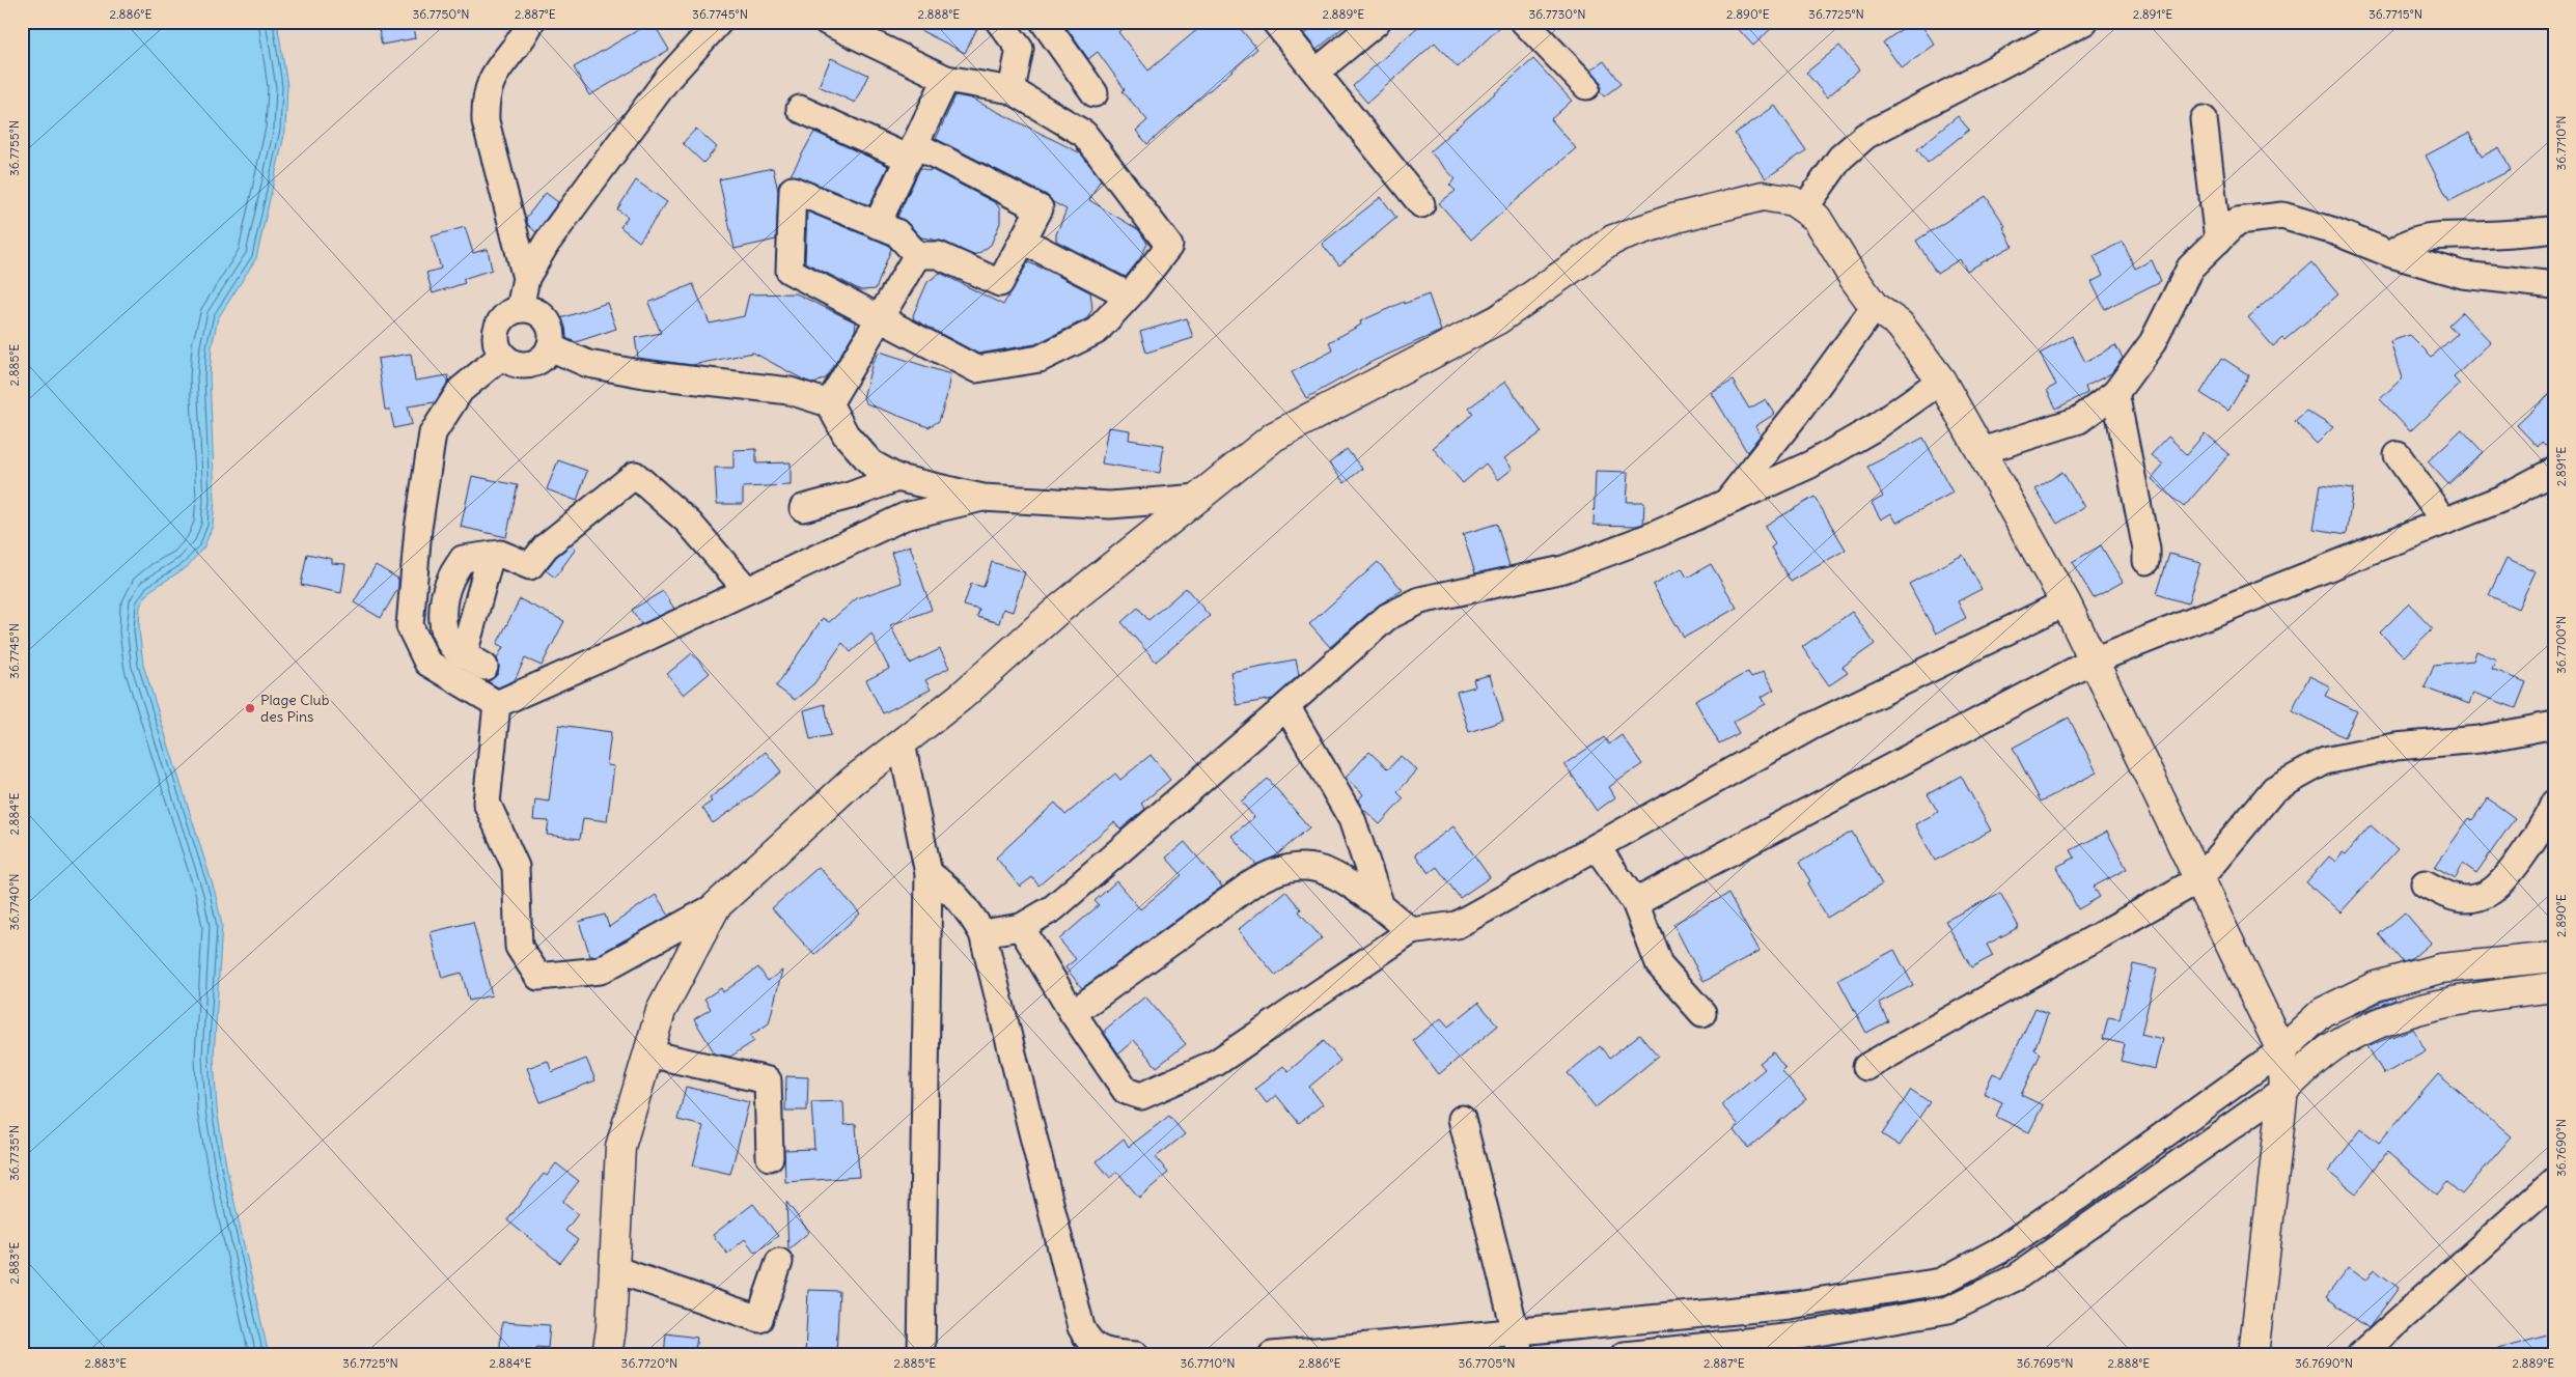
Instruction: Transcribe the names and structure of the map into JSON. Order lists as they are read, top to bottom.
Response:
{
  "places": ["Plage Club des Pins"],
  "coordinates": [
    "2.886°E",
    "36.7750°N",
    "2.887°E",
    "36.7745°N",
    "2.888°E",
    "2.889°E",
    "36.7730°N",
    "2.890°E",
    "36.7725°N",
    "2.891°E",
    "36.7715°N",
    "36.7710°N",
    "36.7755°N",
    "2.885°E",
    "36.7700°N",
    "2.884°E",
    "36.7740°N",
    "36.7690°N",
    "36.7735°N",
    "2.883°E",
    "36.7720°N",
    "36.7705°N",
    "36.7695°N"
  ]
}
